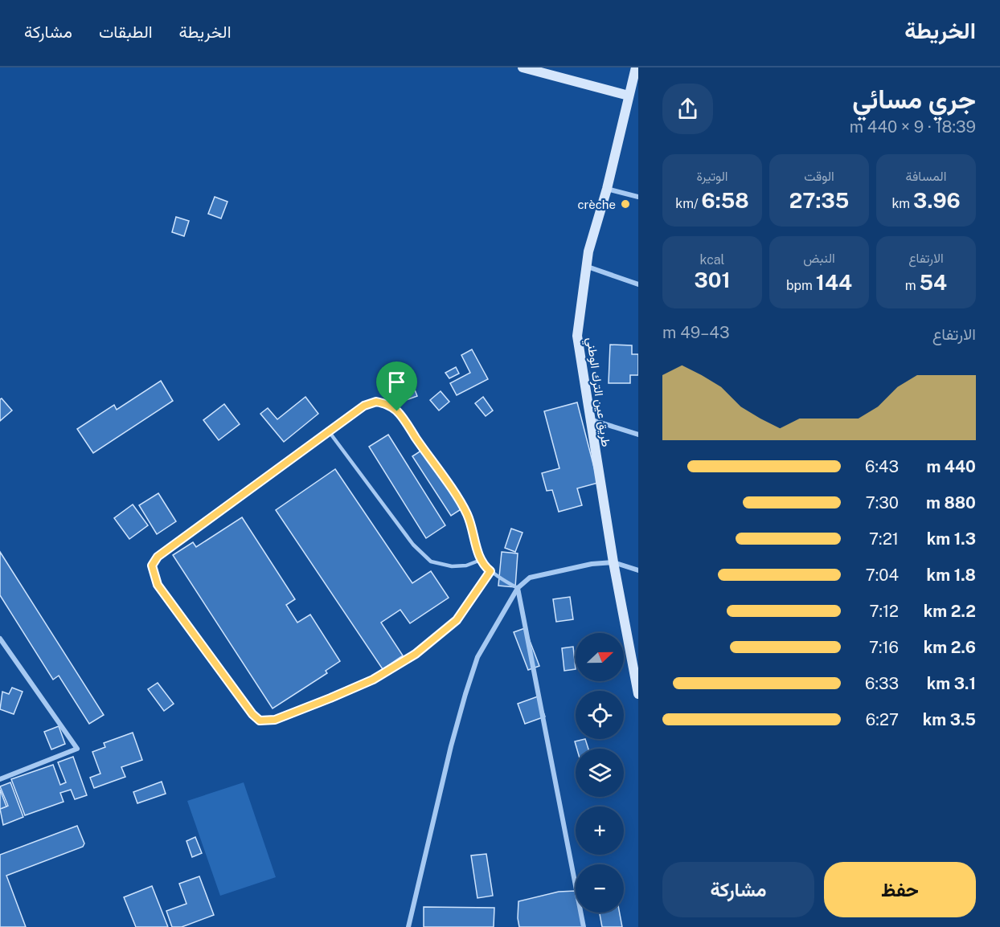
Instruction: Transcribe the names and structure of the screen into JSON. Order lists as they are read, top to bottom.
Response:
{
  "streets": {
    "main road": ["طريق عين الترك الوطني"]
  },
  "places": ["crèche"],
  "north": "right",
  "page": {
    "header": "الخريطة",
    "nav": ["الخريطة", "الطبقات", "مشاركة"],
    "heading": ["جري مسائي", "18:39 · 9 × 440 m"],
    "stats": [
      ["المسافة", "3.96 km"],
      ["الوقت", "27:35"],
      ["الوتيرة", "6:58 /km"],
      ["الارتفاع", "54 m"],
      ["النبض", "144 bpm"],
      ["kcal", "301"]
    ],
    "chart": ["الارتفاع", "43–49 m"],
    "list": [
      {
        "name": "440 m",
        "note": "6:43"
      },
      {
        "name": "880 m",
        "note": "7:30"
      },
      {
        "name": "1.3 km",
        "note": "7:21"
      },
      {
        "name": "1.8 km",
        "note": "7:04"
      },
      {
        "name": "2.2 km",
        "note": "7:12"
      },
      {
        "name": "2.6 km",
        "note": "7:16"
      },
      {
        "name": "3.1 km",
        "note": "6:33"
      },
      {
        "name": "3.5 km",
        "note": "6:27"
      }
    ],
    "map_buttons": ["+", "−"],
    "buttons": ["حفظ", "مشاركة"]
  }
}
